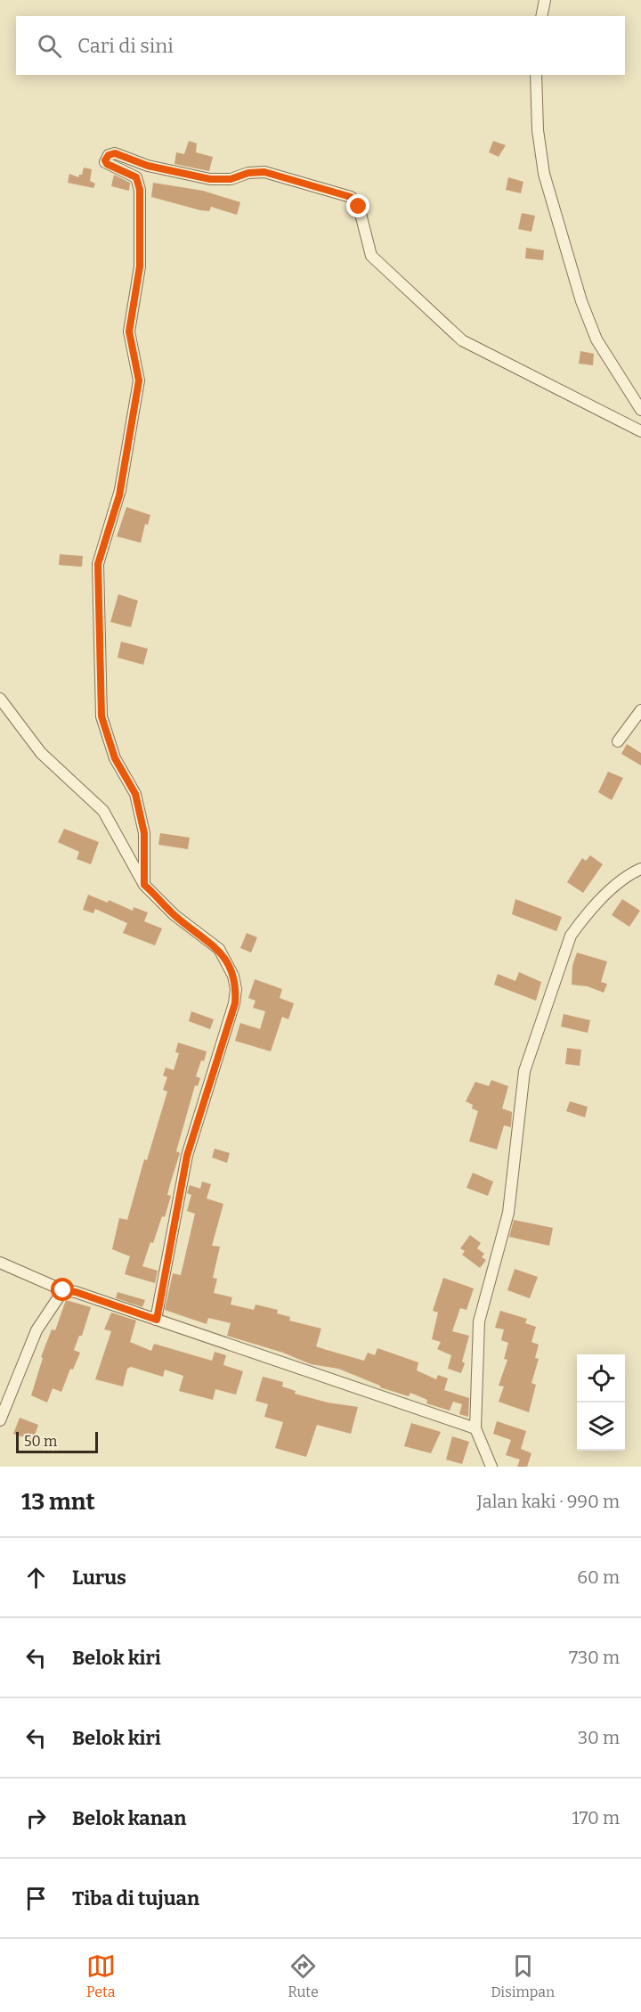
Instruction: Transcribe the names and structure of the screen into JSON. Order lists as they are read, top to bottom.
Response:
{
  "scale_bar": "50 m",
  "page": {
    "search": "Cari di sini",
    "scale": "50 m",
    "heading": ["13 mnt", "Jalan kaki · 990 m"],
    "list": [
      ["Lurus", "60 m"],
      ["Belok kiri", "730 m"],
      ["Belok kiri", "30 m"],
      ["Belok kanan", "170 m"],
      "Tiba di tujuan"
    ],
    "nav": ["Peta", "Rute", "Disimpan"]
  }
}
